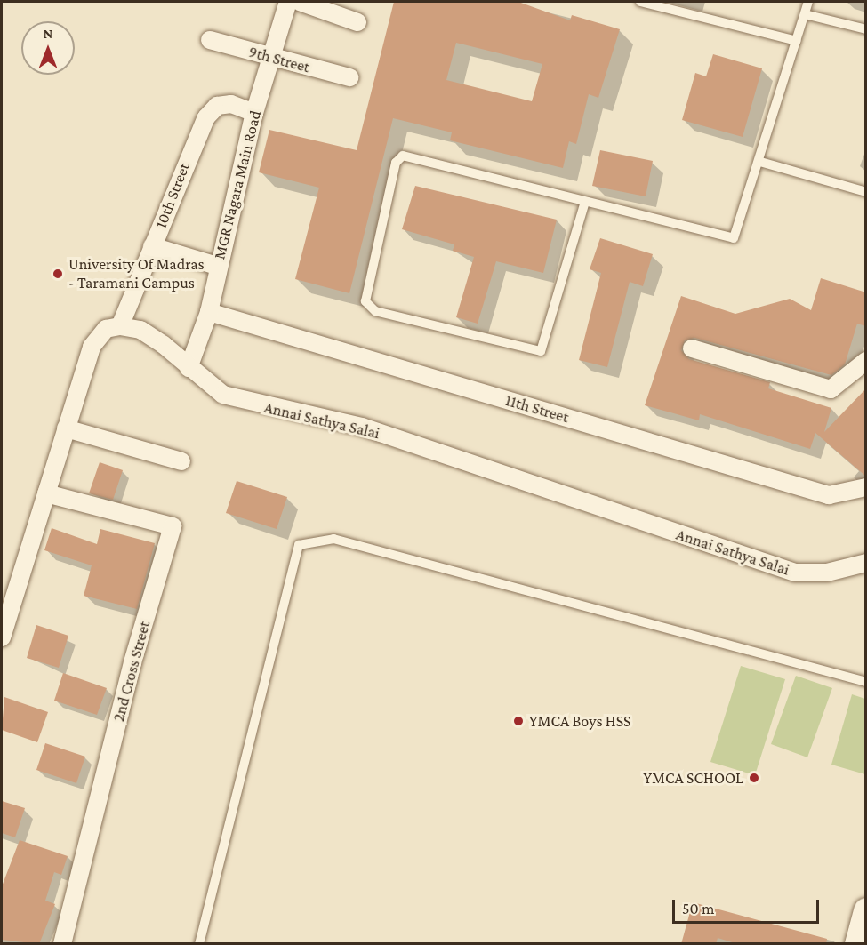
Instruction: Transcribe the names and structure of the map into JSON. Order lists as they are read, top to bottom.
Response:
{
  "streets": {
    "street": [
      "9th Street",
      "MGR Nagara Main Road",
      "10th Street",
      "11th Street",
      "Annai Sathya Salai",
      "2nd Cross Street"
    ]
  },
  "crossings": [
    ["9th Street", "MGR Nagara Main Road"],
    ["MGR Nagara Main Road", "10th Street"],
    ["MGR Nagara Main Road", "11th Street"],
    ["MGR Nagara Main Road", "Annai Sathya Salai"],
    ["10th Street", "Annai Sathya Salai"]
  ],
  "places": ["University Of Madras - Taramani Campus", "YMCA Boys HSS", "YMCA SCHOOL"],
  "scale_bar": "50 m",
  "north": "top"
}
